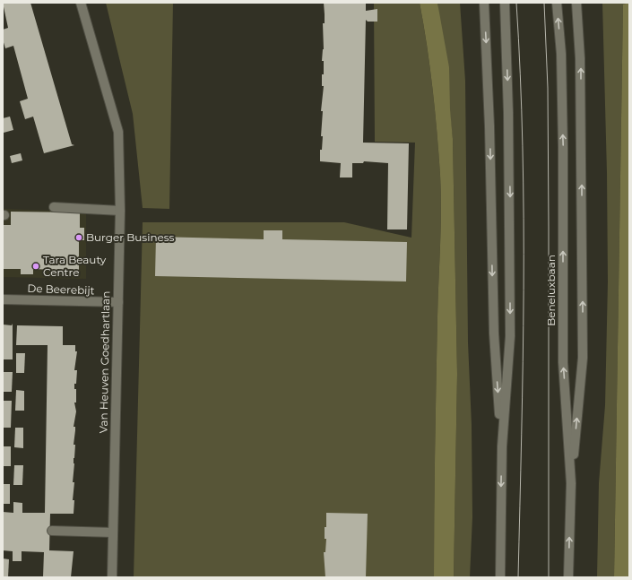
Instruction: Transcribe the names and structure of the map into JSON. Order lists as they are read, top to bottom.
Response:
{
  "streets": {
    "main road": ["De Beerebijt", "Beneluxbaan", "Van Heuven Goedhartlaan"]
  },
  "crossings": [
    ["De Beerebijt", "Van Heuven Goedhartlaan"]
  ],
  "places": ["Burger Business", "Tara Beauty Centre"]
}
